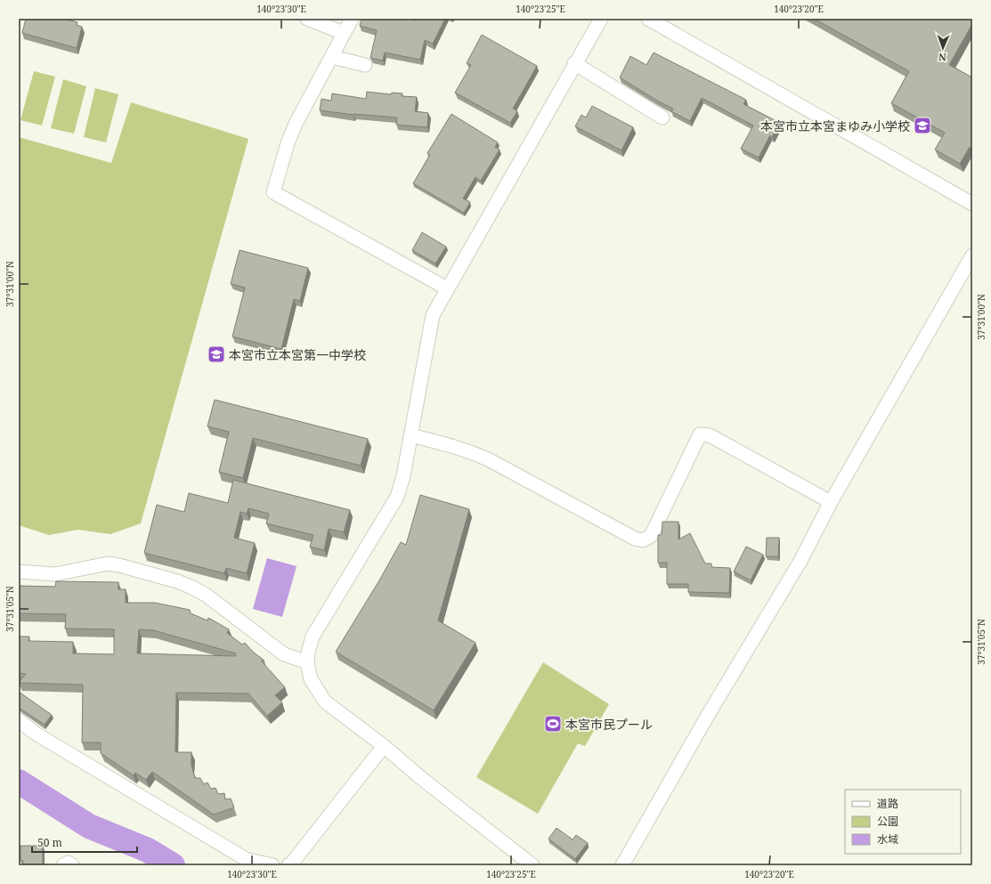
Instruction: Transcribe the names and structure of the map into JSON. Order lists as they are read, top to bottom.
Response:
{
  "places": {
    "school or university": ["本宮市立本宮まゆみ小学校", "本宮市立本宮第一中学校"],
    "sports": ["本宮市民プール"]
  },
  "legend": ["道路", "公園", "水域"],
  "scale_bar": "50 m",
  "north": "bottom",
  "coordinates": [
    "140°23'30\"E",
    "140°23'25\"E",
    "140°23'20\"E",
    "37°31'00\"N",
    "37°31'05\"N"
  ]
}
